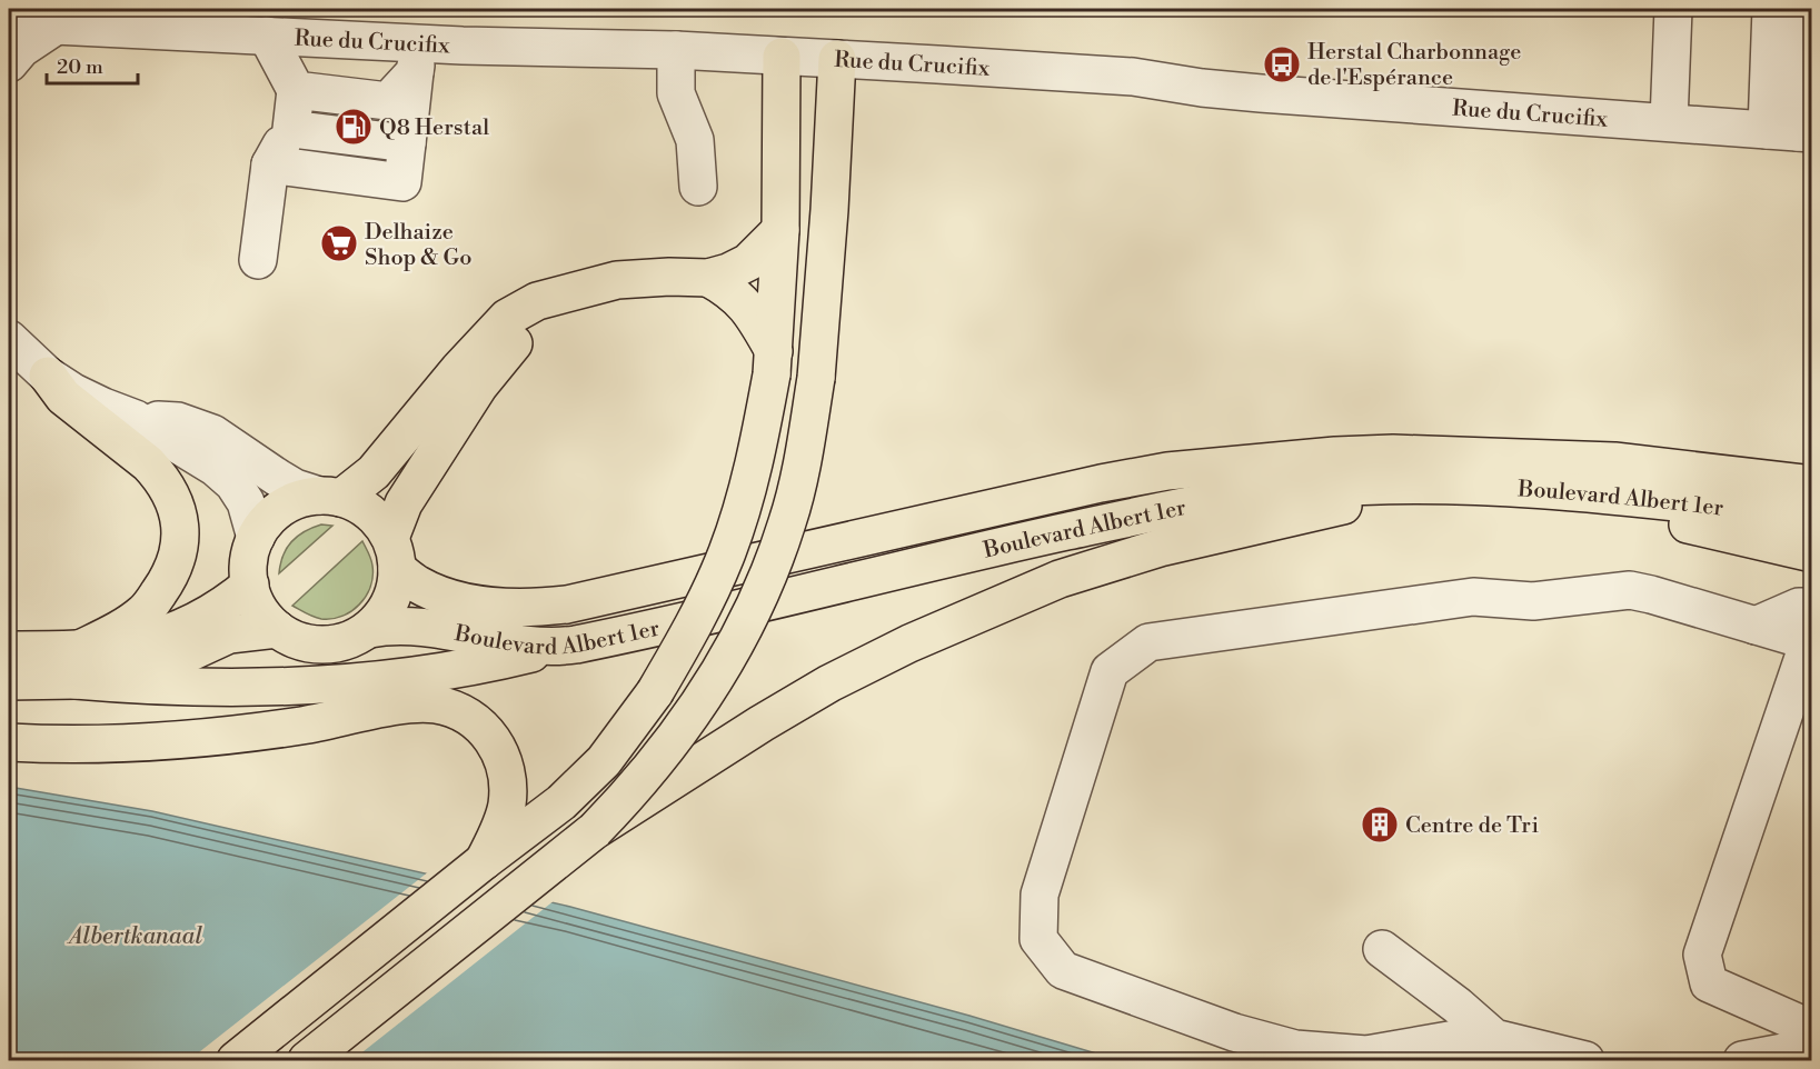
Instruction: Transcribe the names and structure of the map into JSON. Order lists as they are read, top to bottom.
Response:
{
  "streets": {
    "main road": ["Boulevard Albert 1er"],
    "street": ["Rue du Crucifix"]
  },
  "water": ["Albertkanaal"],
  "places": {
    "bus stop": ["Herstal Charbonnage de l'Espérance"],
    "fuel station": ["Q8 Herstal"],
    "supermarket": ["Delhaize Shop & Go"],
    "building": ["Centre de Tri"]
  },
  "scale_bar": "20 m"
}
